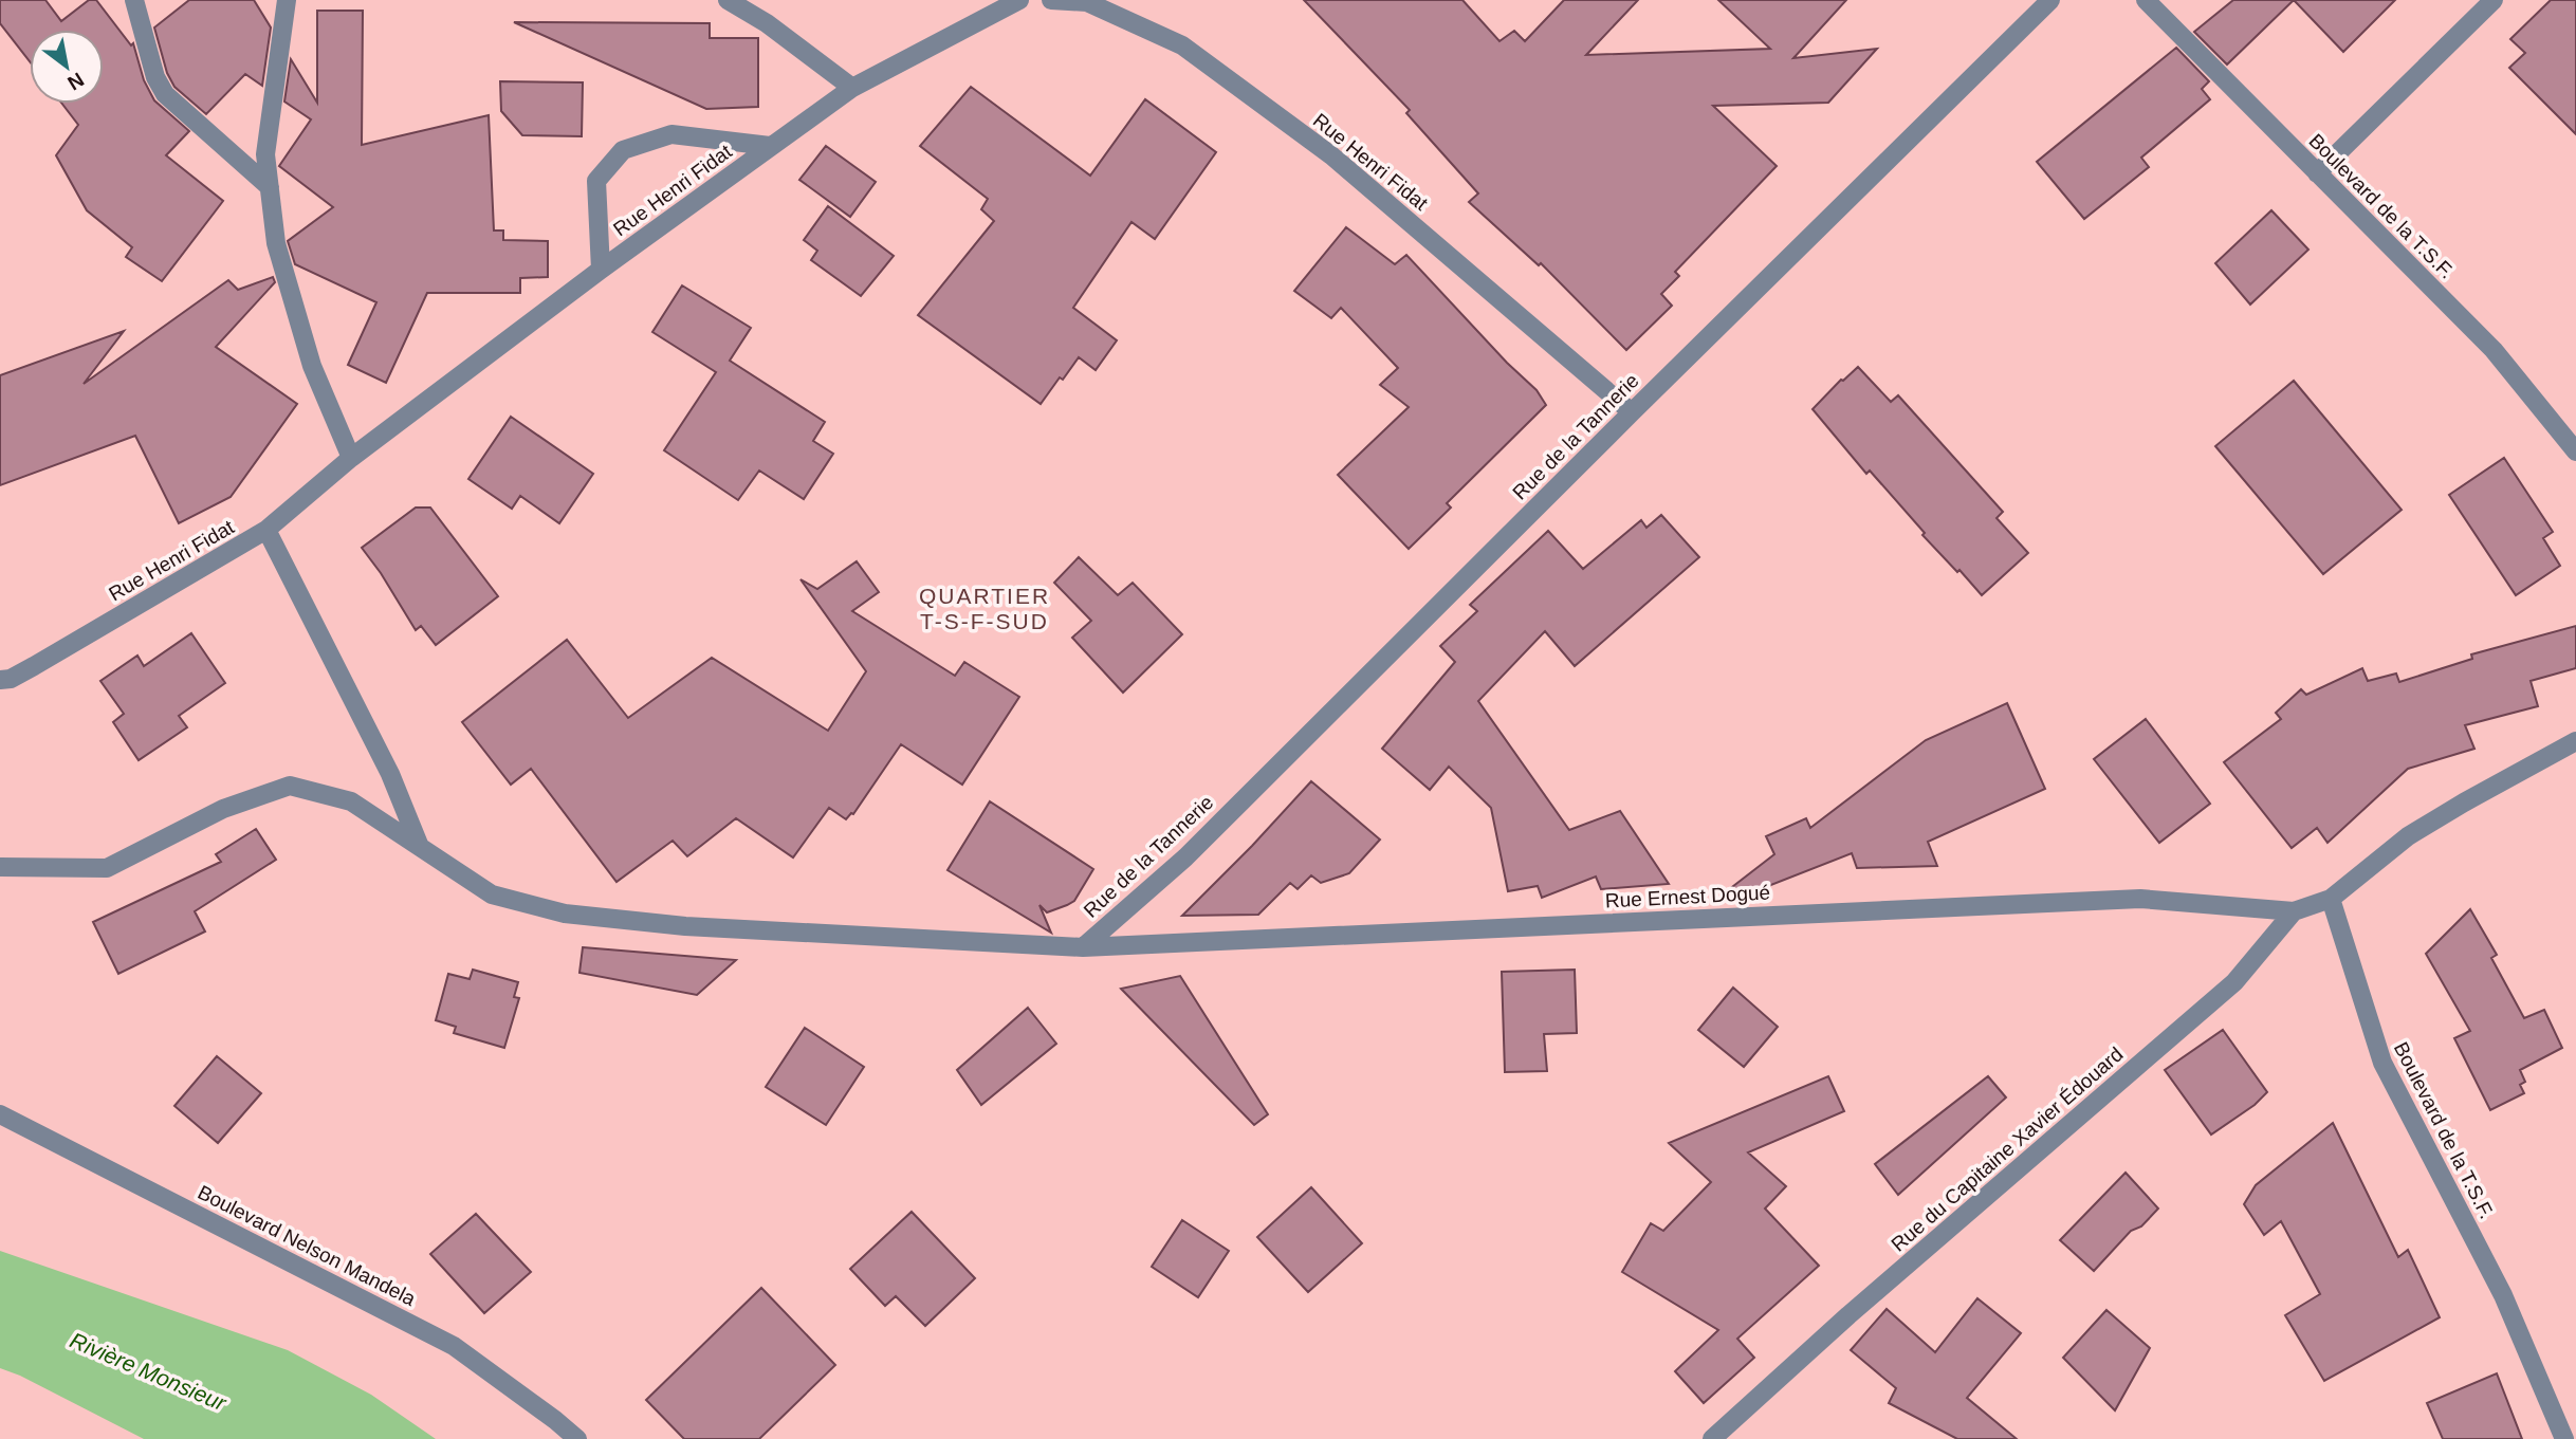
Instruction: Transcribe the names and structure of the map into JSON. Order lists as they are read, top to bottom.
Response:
{
  "streets": {
    "street": [
      "Rue Henri Fidat",
      "Boulevard de la T.S.F.",
      "Rue de la Tannerie",
      "Rue Ernest Dogué",
      "Rue du Capitaine Xavier Édouard",
      "Boulevard Nelson Mandela"
    ]
  },
  "crossings": [
    ["Rue Henri Fidat", "Rue de la Tannerie"],
    ["Rue de la Tannerie", "Rue Ernest Dogué"],
    ["Rue Ernest Dogué", "Rue du Capitaine Xavier Édouard"]
  ],
  "districts": ["QUARTIER T-S-F-SUD"],
  "water": ["Rivière Monsieur"],
  "north": "bottom right"
}
